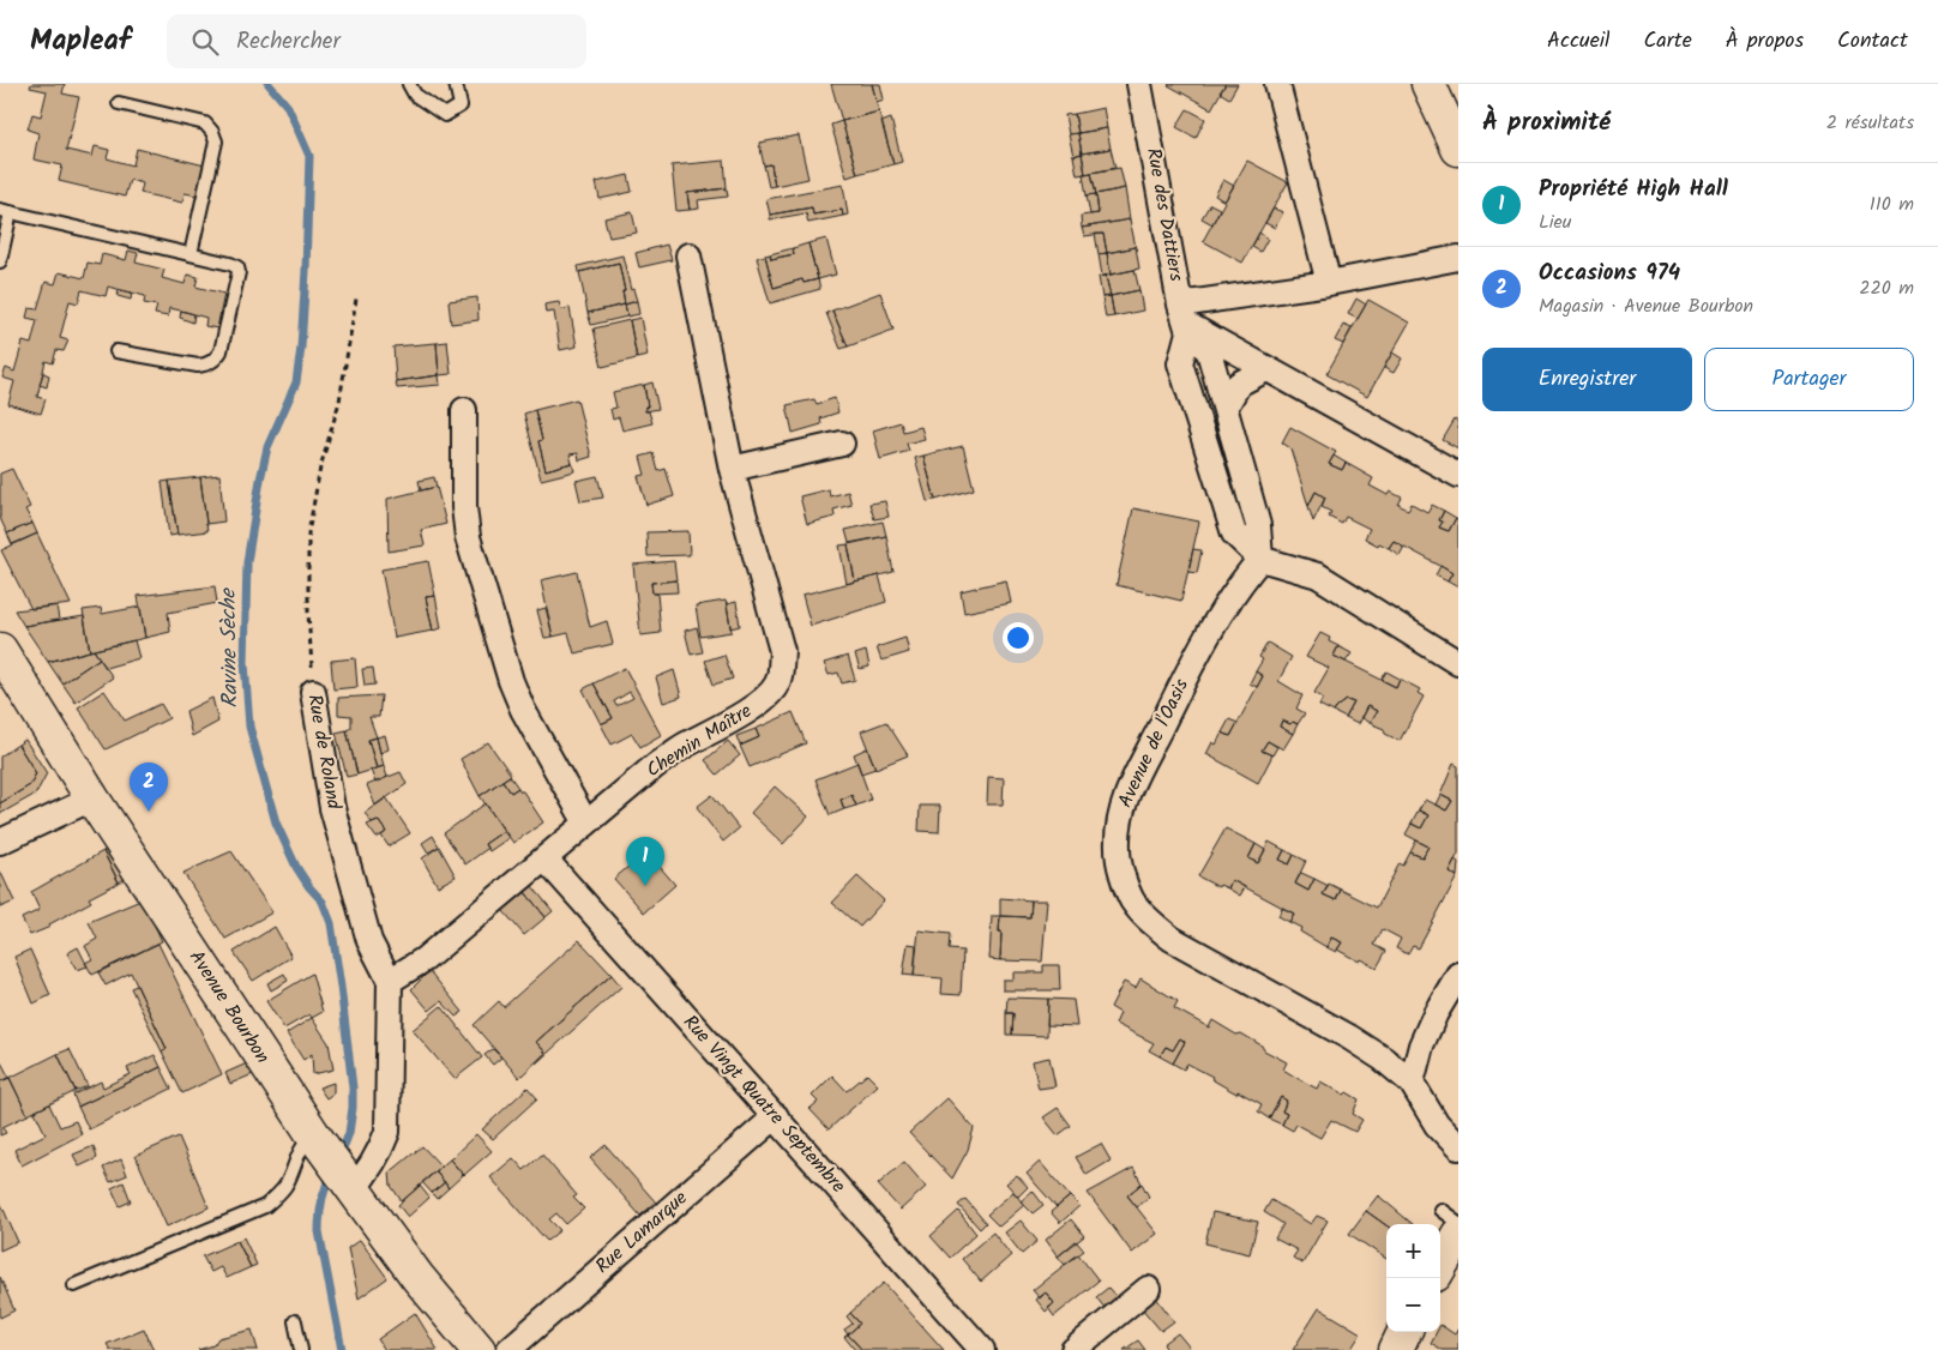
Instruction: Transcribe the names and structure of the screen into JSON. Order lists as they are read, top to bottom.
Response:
{
  "streets": {
    "street": [
      "Rue des Dattiers",
      "Chemin Maître",
      "Avenue de l'Oasis",
      "Rue de Roland",
      "Avenue Bourbon",
      "Rue Vingt Quatre Septembre",
      "Rue Lamarque"
    ]
  },
  "crossings": [
    ["Chemin Maître", "Rue de Roland"],
    ["Chemin Maître", "Rue Vingt Quatre Septembre"],
    ["Rue de Roland", "Avenue Bourbon"],
    ["Rue Vingt Quatre Septembre", "Rue Lamarque"]
  ],
  "water": ["Ravine Sèche"],
  "page": {
    "header": "Mapleaf",
    "search": "Rechercher",
    "nav": [
      "Accueil",
      "Carte",
      "À propos",
      "Contact"
    ],
    "heading": ["À proximité", "2 résultats"],
    "list": [
      {
        "mark": "1",
        "name": "Propriété High Hall",
        "note": "Lieu",
        "value": "110 m"
      },
      {
        "mark": "2",
        "name": "Occasions 974",
        "note": "Magasin · Avenue Bourbon",
        "value": "220 m"
      }
    ],
    "buttons": ["Enregistrer", "Partager"],
    "pins": ["2", "1"],
    "map_buttons": ["+", "−"]
  }
}
